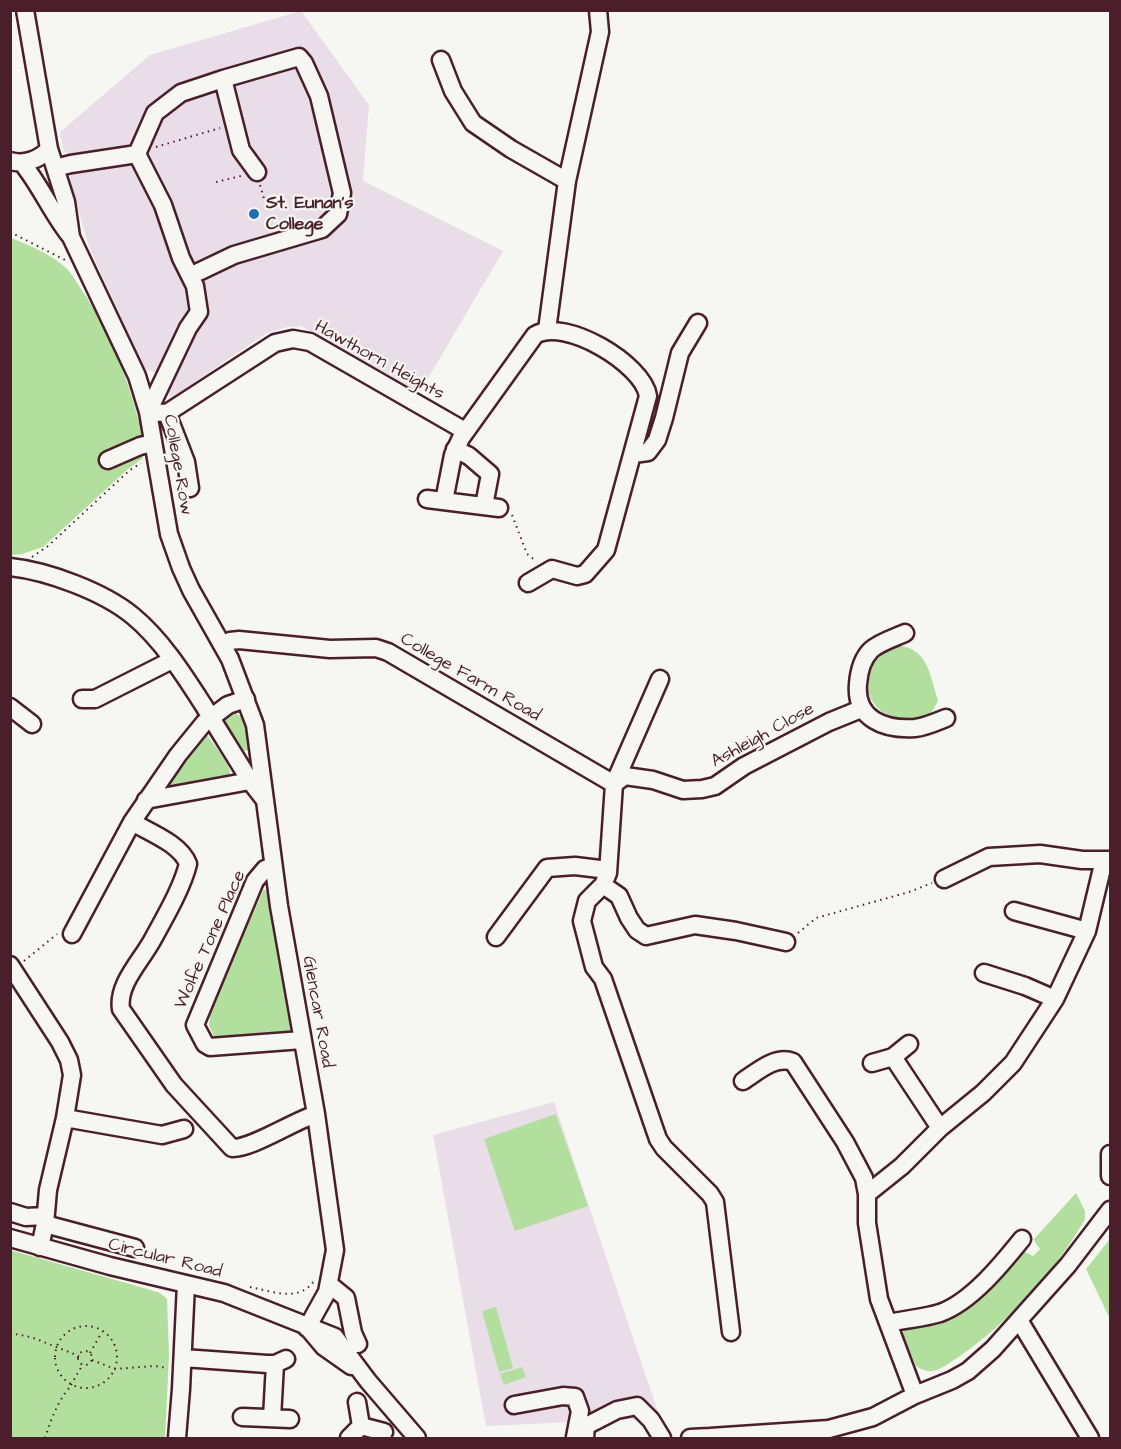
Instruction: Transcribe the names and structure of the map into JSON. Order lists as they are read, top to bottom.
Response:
{
  "streets": {
    "street": [
      "Hawthorn Heights",
      "College Row",
      "College Farm Road",
      "Ashleigh Close",
      "Wolfe Tone Place",
      "Glencar Road",
      "Circular Road"
    ]
  },
  "crossings": [
    ["College Row", "College Farm Road"],
    ["College Row", "Glencar Road"],
    ["College Farm Road", "Ashleigh Close"],
    ["Wolfe Tone Place", "Glencar Road"],
    ["Glencar Road", "Circular Road"]
  ],
  "places": ["St. Eunan's College"]
}
